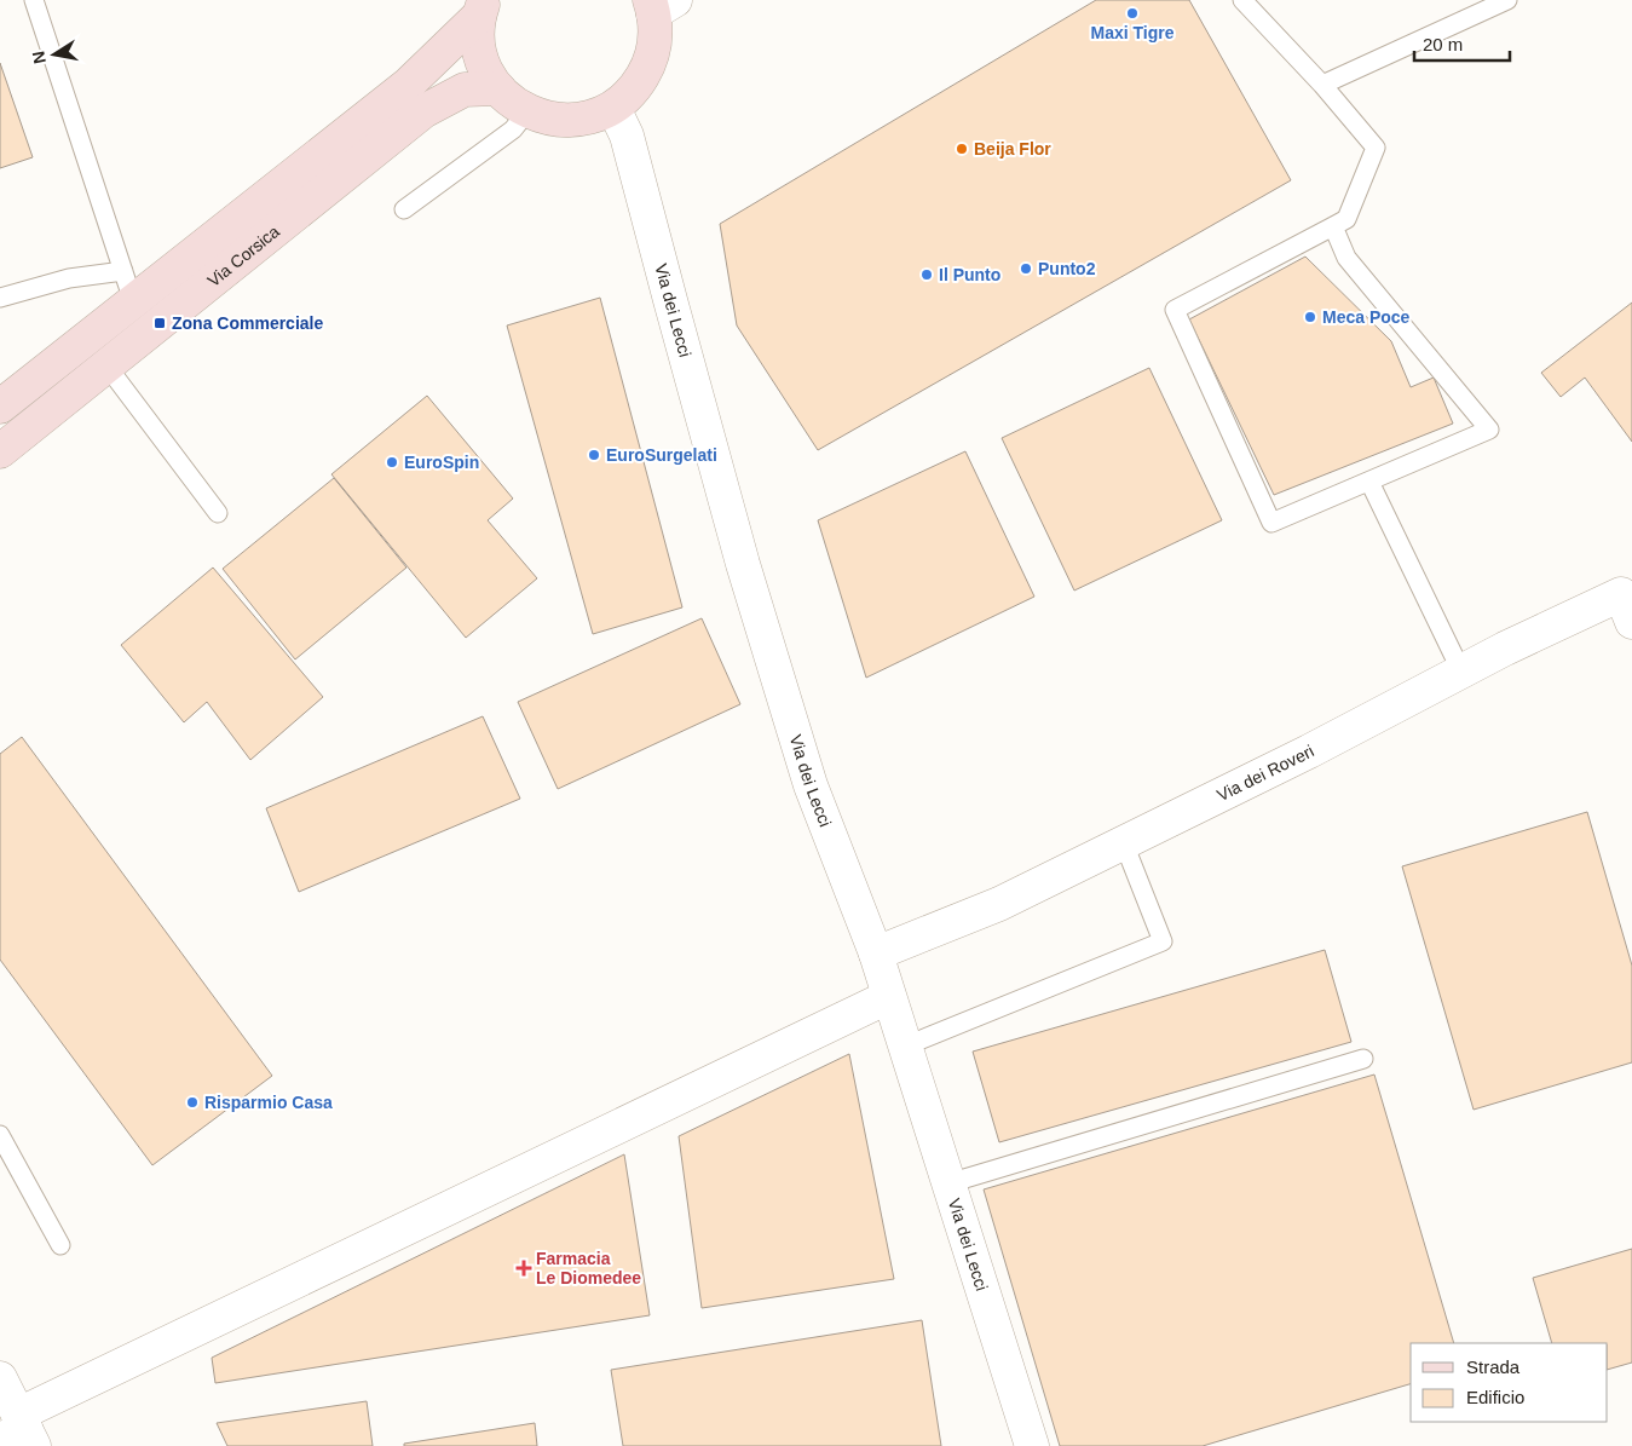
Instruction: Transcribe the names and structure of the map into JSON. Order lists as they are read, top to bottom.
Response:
{
  "streets": {
    "main road": ["Via Corsica"],
    "street": ["Via dei Lecci", "Via dei Roveri"]
  },
  "crossings": [
    ["Via Corsica", "Via dei Lecci"],
    ["Via dei Lecci", "Via dei Roveri"]
  ],
  "places": {
    "other": [
      "Maxi Tigre",
      "Beija Flor",
      "Punto2",
      "Il Punto",
      "Meca Poce",
      "EuroSurgelati",
      "EuroSpin",
      "Risparmio Casa"
    ],
    "transit": ["Zona Commerciale"],
    "health": ["Farmacia Le Diomedee"]
  },
  "legend": ["Strada", "Edificio"],
  "scale_bar": "20 m",
  "north": "left"
}
